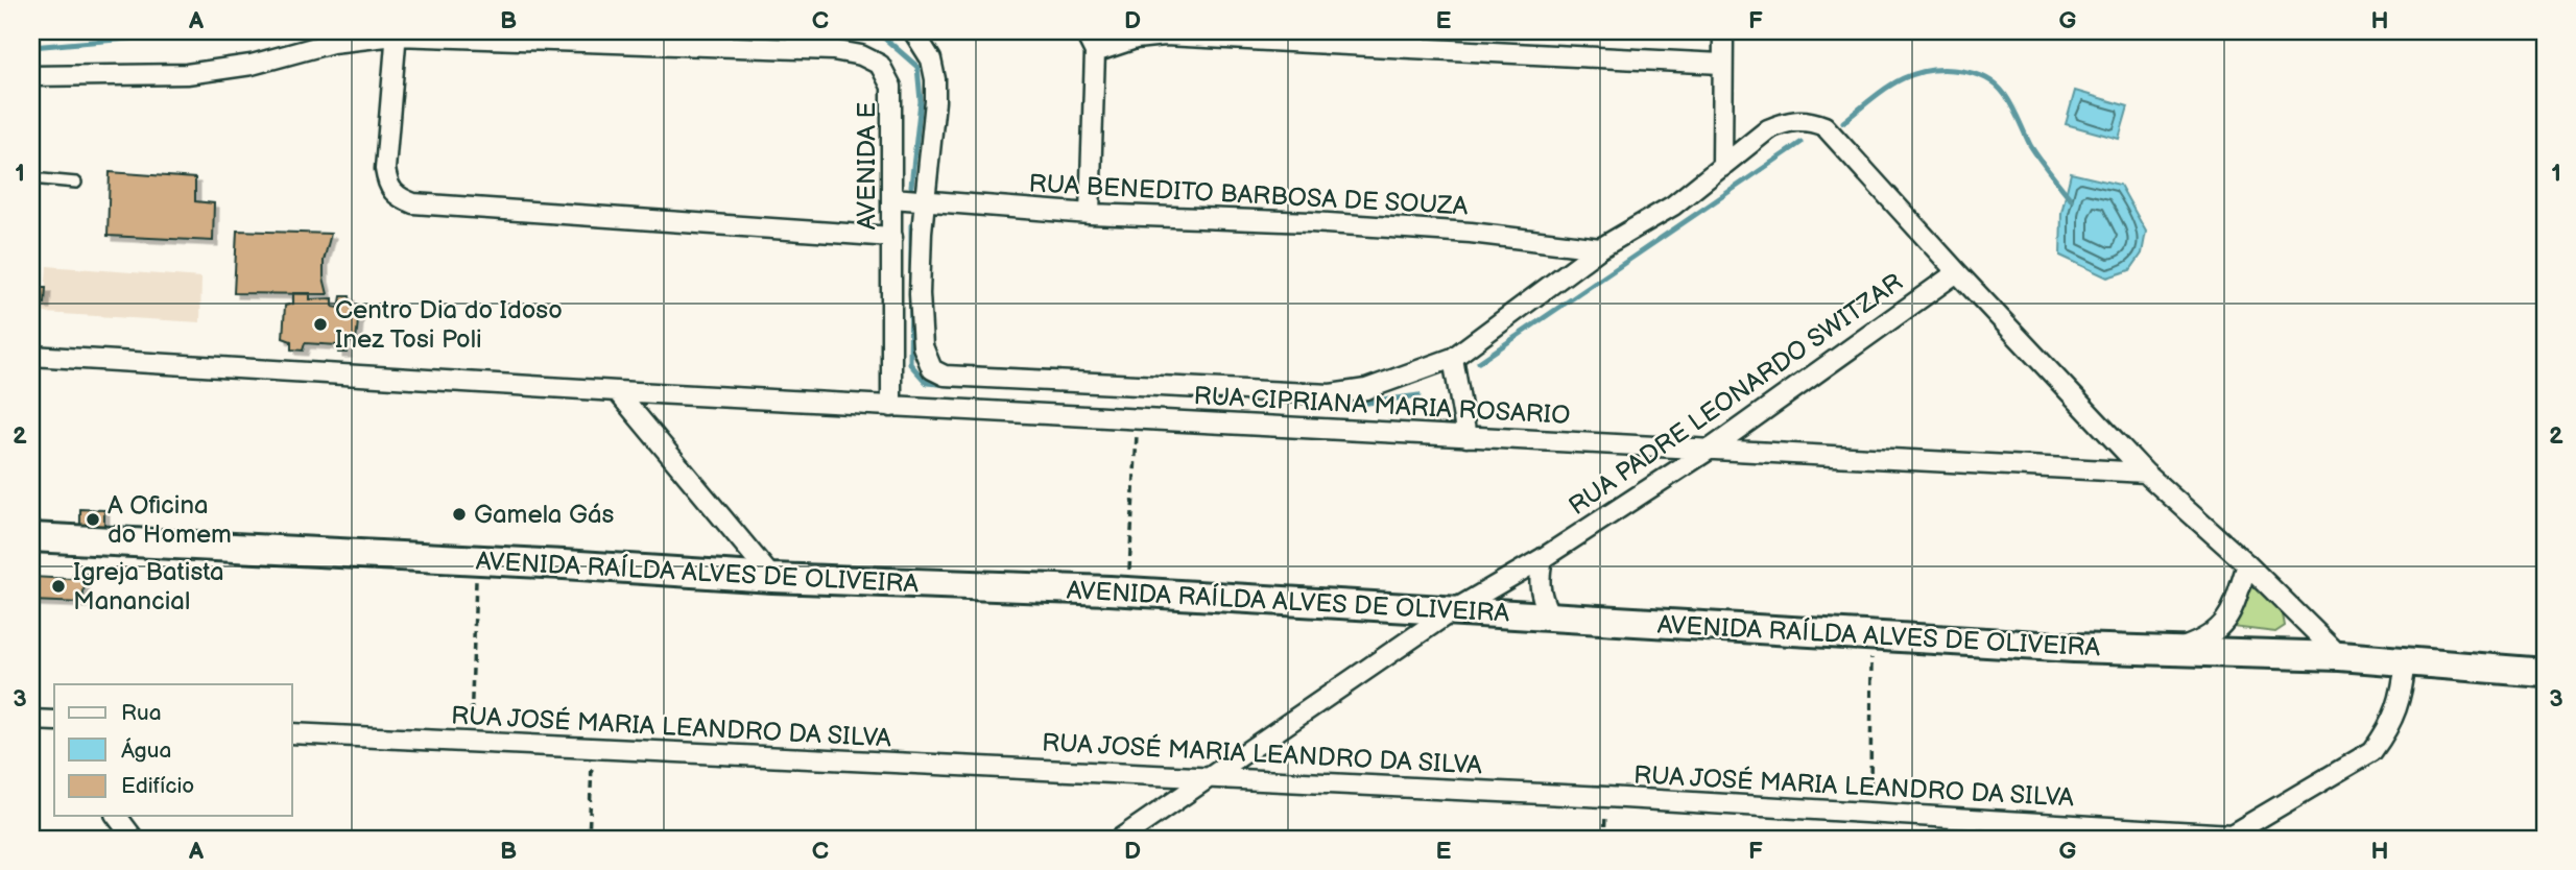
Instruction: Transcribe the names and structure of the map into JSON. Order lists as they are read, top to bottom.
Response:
{
  "streets": {
    "street": [
      "AVENIDA E",
      "RUA BENEDITO BARBOSA DE SOUZA",
      "RUA PADRE LEONARDO SWITZAR",
      "RUA CIPRIANA MARIA ROSARIO",
      "AVENIDA RAÍLDA ALVES DE OLIVEIRA",
      "RUA JOSÉ MARIA LEANDRO DA SILVA"
    ]
  },
  "crossings": [
    ["AVENIDA E", "RUA BENEDITO BARBOSA DE SOUZA"],
    ["AVENIDA E", "RUA CIPRIANA MARIA ROSARIO"],
    ["RUA PADRE LEONARDO SWITZAR", "RUA CIPRIANA MARIA ROSARIO"],
    ["RUA PADRE LEONARDO SWITZAR", "AVENIDA RAÍLDA ALVES DE OLIVEIRA"],
    ["RUA PADRE LEONARDO SWITZAR", "RUA JOSÉ MARIA LEANDRO DA SILVA"]
  ],
  "places": [
    "Centro Dia do Idoso Inez Tosi Poli",
    "Gamela Gás",
    "A Oficina do Homem",
    "Igreja Batista Manancial"
  ],
  "legend": ["Rua", "Água", "Edifício"],
  "grid": {
    "columns": [
      "A",
      "B",
      "C",
      "D",
      "E",
      "F",
      "G",
      "H"
    ],
    "rows": ["1", "2", "3"]
  }
}
